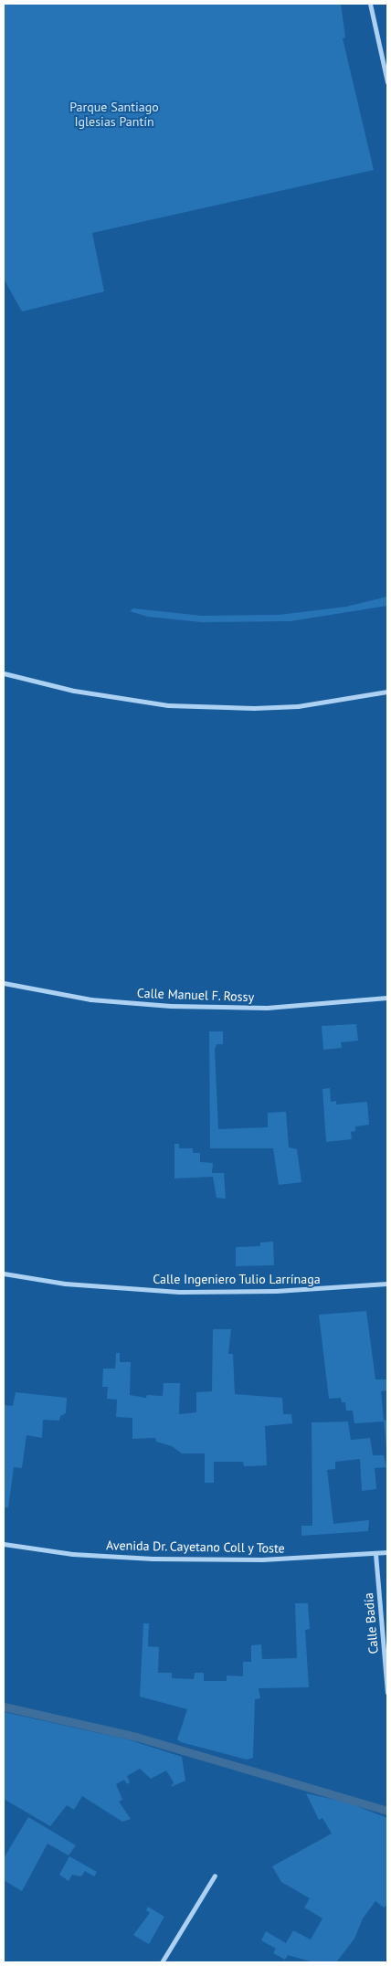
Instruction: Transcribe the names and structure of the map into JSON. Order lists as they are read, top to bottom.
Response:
{
  "streets": {
    "street": [
      "Calle Manuel F. Rossy",
      "Calle Ingeniero Tulio Larrínaga",
      "Avenida Dr. Cayetano Coll y Toste",
      "Calle Badía"
    ]
  },
  "crossings": [
    ["Avenida Dr. Cayetano Coll y Toste", "Calle Badía"]
  ],
  "parks": ["Parque Santiago Iglesias Pantín"]
}
